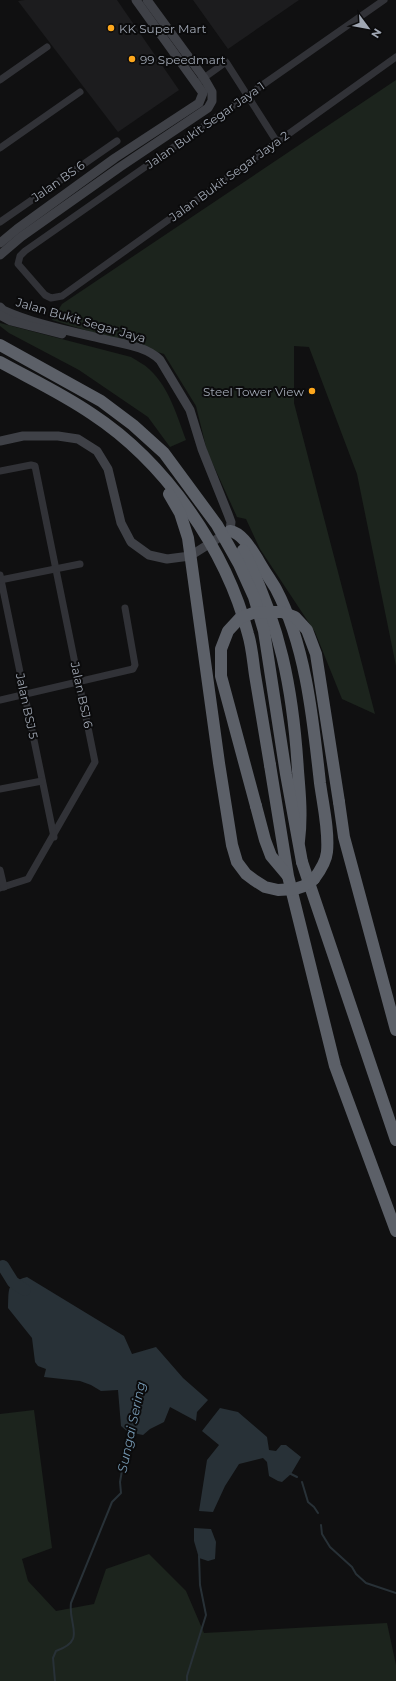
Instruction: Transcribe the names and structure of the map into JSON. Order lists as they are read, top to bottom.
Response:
{
  "streets": {
    "street": [
      "Jalan Bukit Segar Jaya 1",
      "Jalan Bukit Segar Jaya 2",
      "Jalan BS 6",
      "Jalan Bukit Segar Jaya",
      "Jalan BSJ 6",
      "Jalan BSJ 5"
    ]
  },
  "crossings": [
    ["Jalan Bukit Segar Jaya 1", "Jalan Bukit Segar Jaya 2"],
    ["Jalan BSJ 6", "Jalan BSJ 5"]
  ],
  "water": ["Sungai Sering"],
  "places": ["KK Super Mart", "99 Speedmart", "Steel Tower View"],
  "north": "bottom right"
}
